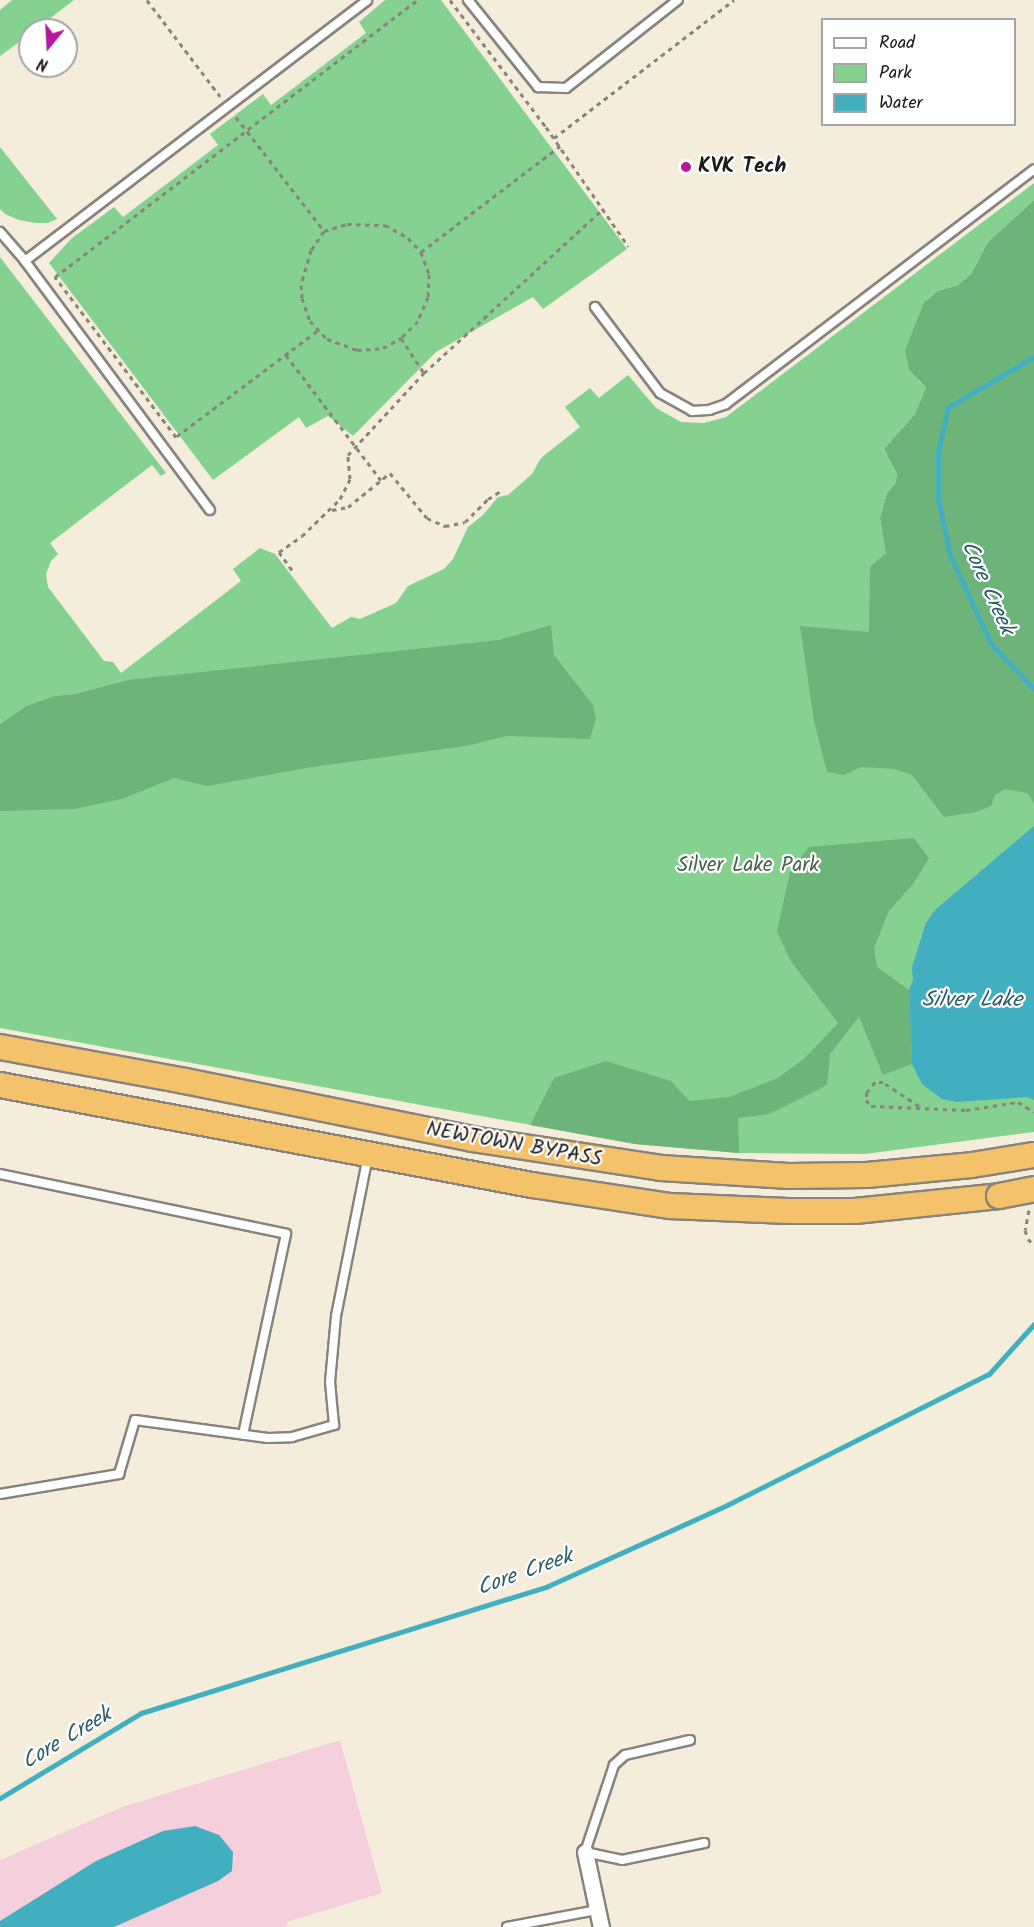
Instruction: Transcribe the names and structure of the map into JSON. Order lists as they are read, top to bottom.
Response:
{
  "streets": {
    "highway": ["NEWTOWN BYPASS"]
  },
  "water": ["Core Creek", "Silver Lake"],
  "parks": ["Silver Lake Park"],
  "places": ["KVK Tech"],
  "legend": ["Road", "Park", "Water"],
  "north": "bottom"
}
